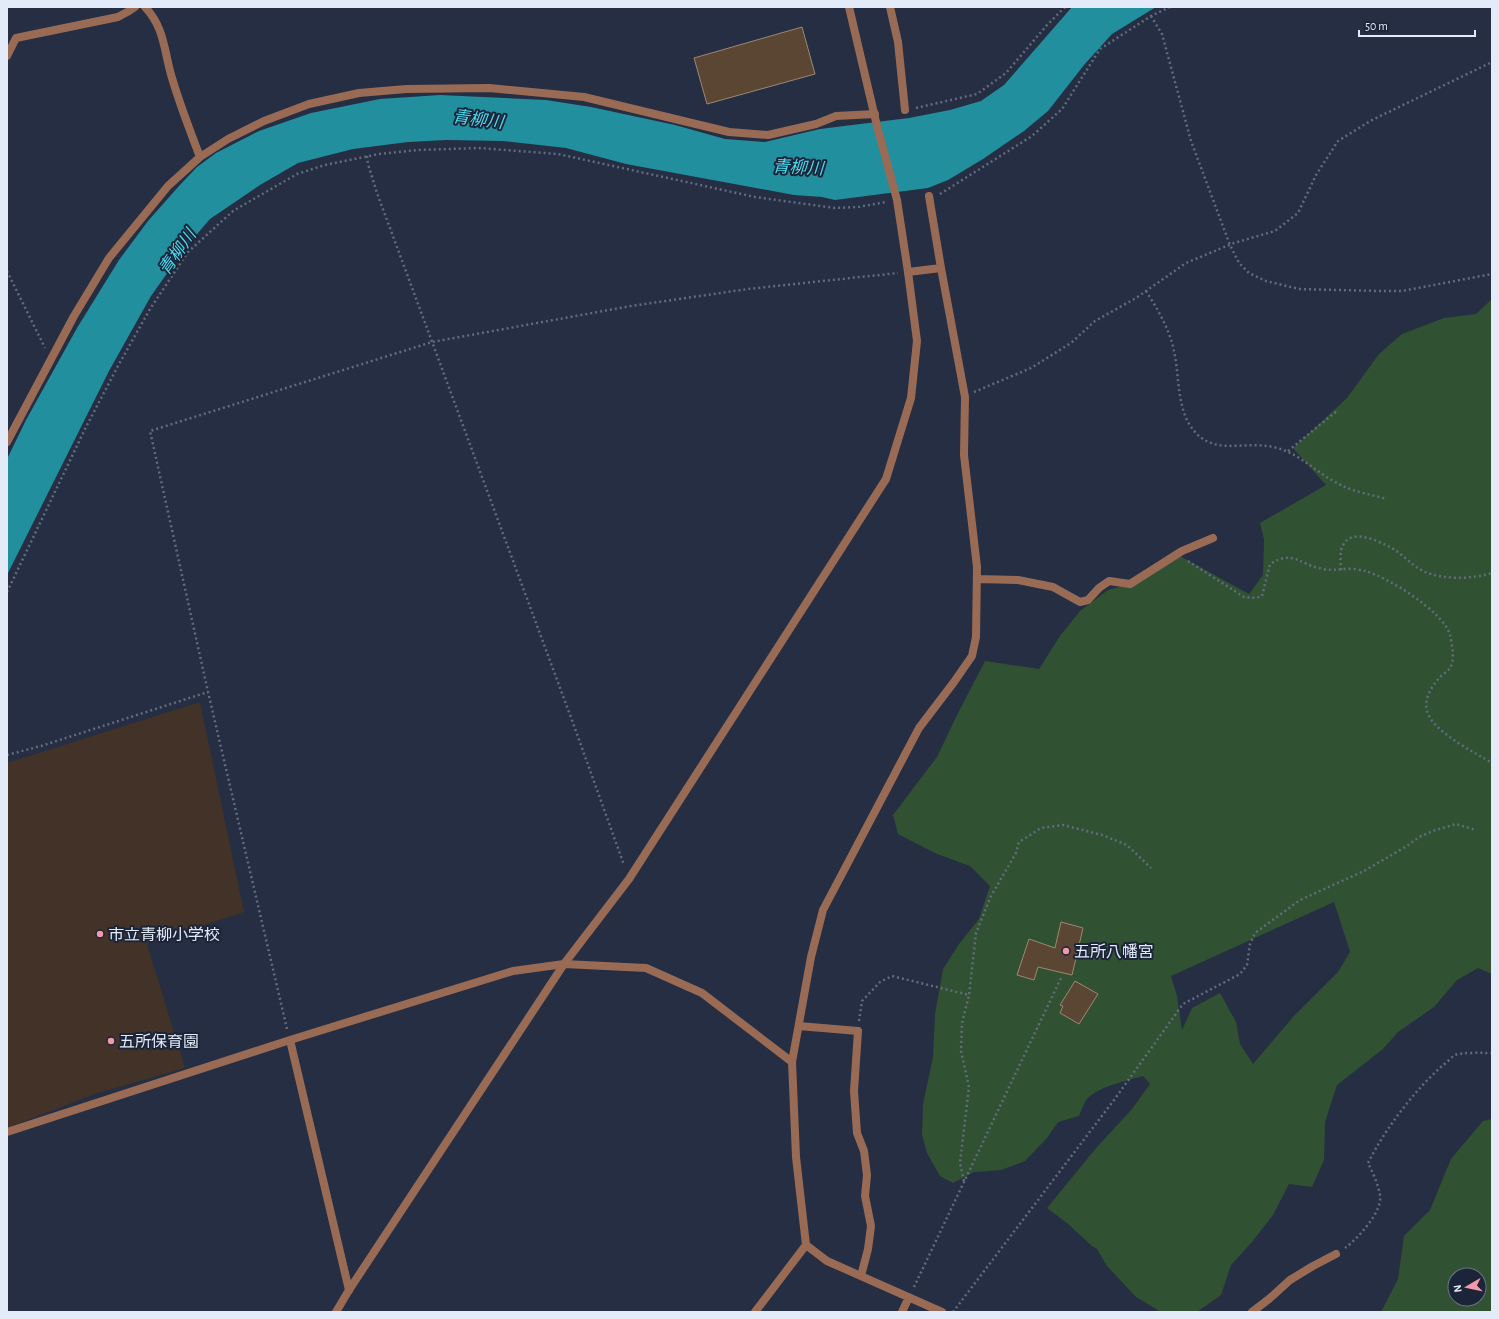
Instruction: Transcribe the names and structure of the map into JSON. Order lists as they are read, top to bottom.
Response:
{
  "water": ["青柳川"],
  "places": ["市立青柳小学校", "五所八幡宮", "五所保育園"],
  "scale_bar": "50 m",
  "north": "left"
}
